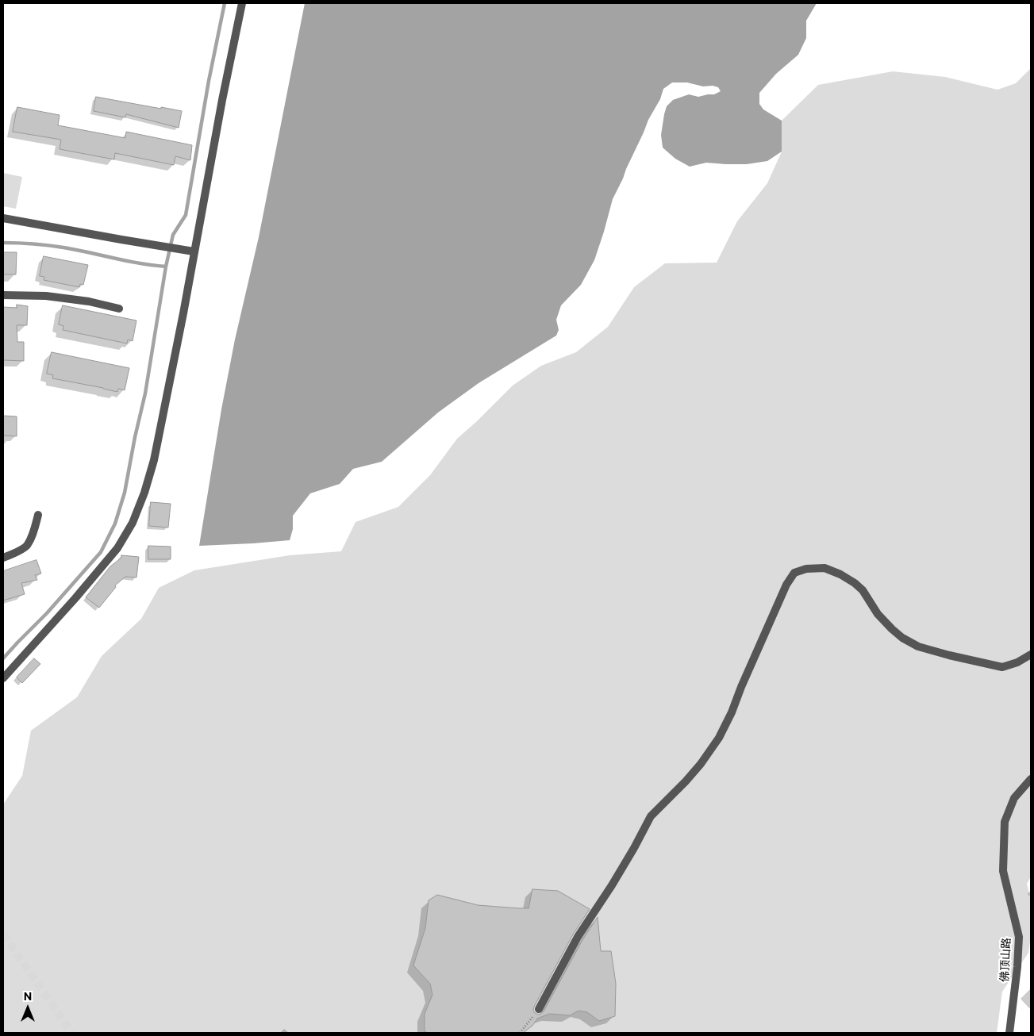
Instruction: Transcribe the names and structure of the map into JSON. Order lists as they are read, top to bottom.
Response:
{
  "streets": {
    "street": ["佛顶山路"]
  },
  "north": "top"
}
